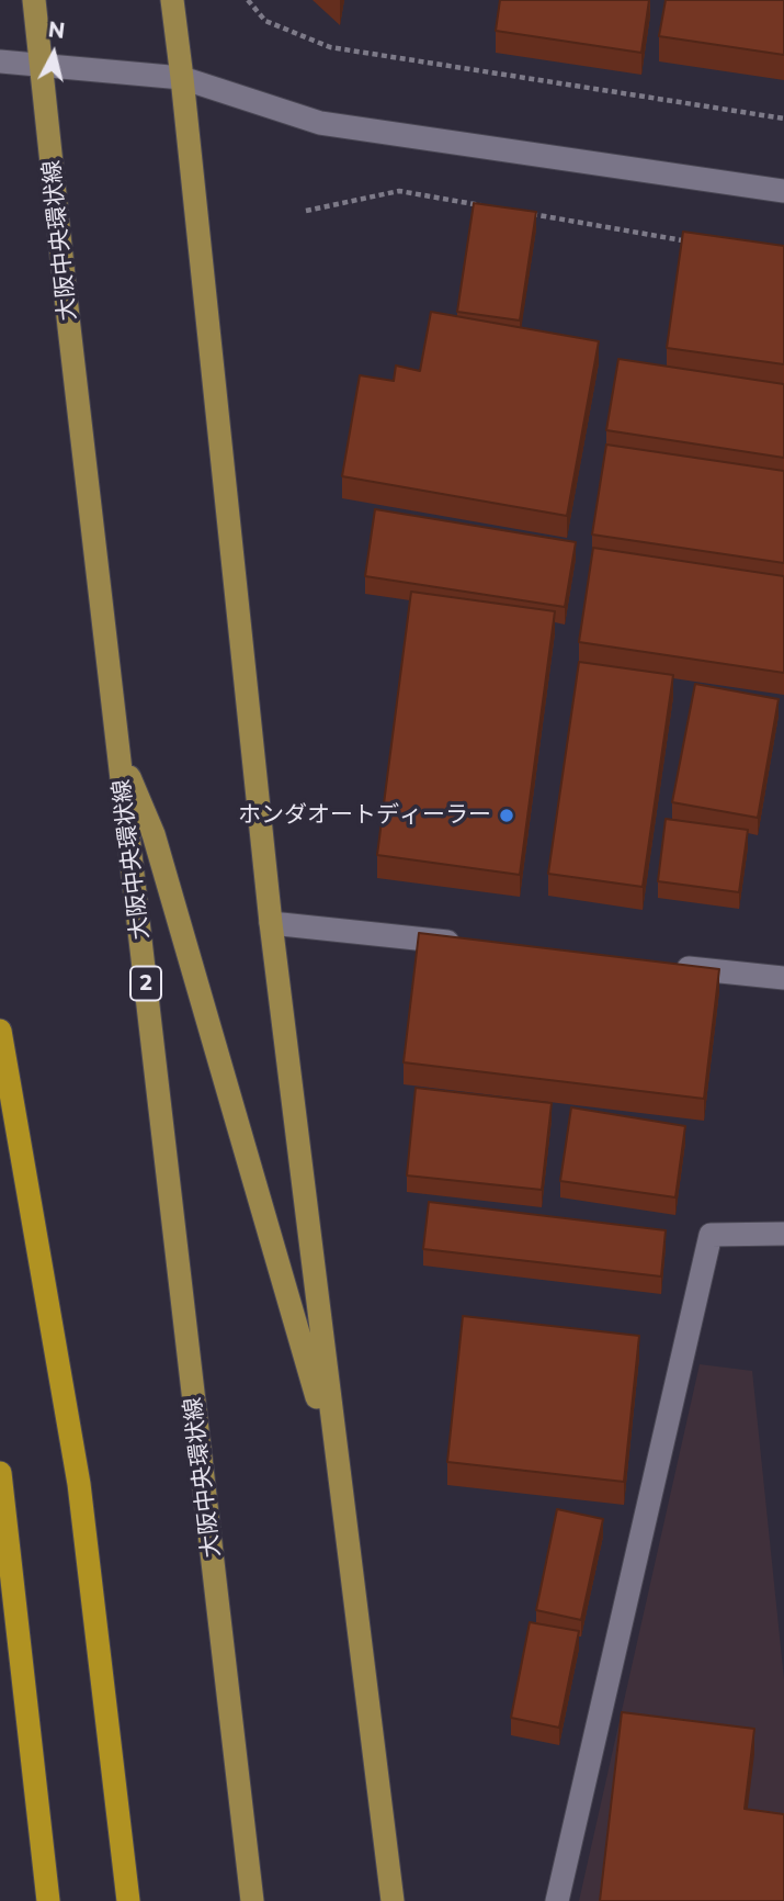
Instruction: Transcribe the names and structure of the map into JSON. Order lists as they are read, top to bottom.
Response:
{
  "streets": {
    "main road": ["大阪中央環状線", "2"]
  },
  "places": ["ホンダオートディーラー"],
  "north": "top"
}
